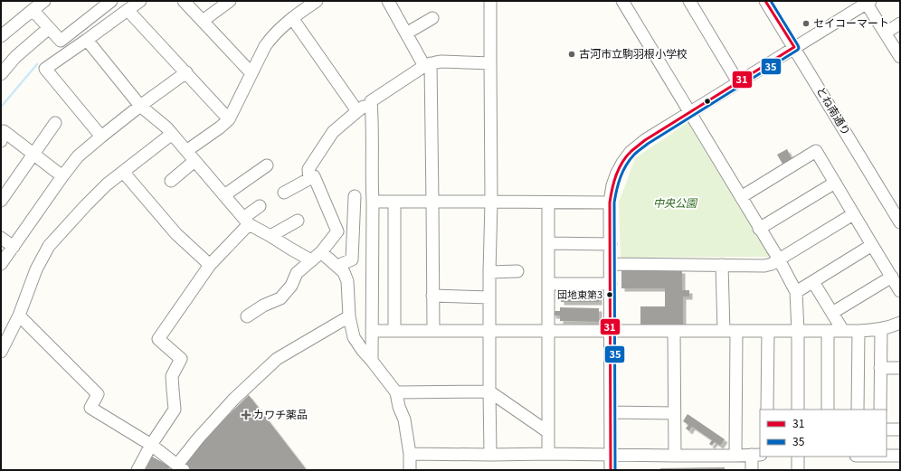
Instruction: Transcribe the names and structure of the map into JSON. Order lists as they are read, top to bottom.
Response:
{
  "streets": {
    "street": ["とね南通り"]
  },
  "parks": ["中央公園"],
  "places": {
    "other": ["セイコーマート", "古河市立駒羽根小学校", "団地東第3"],
    "health": ["カワチ薬品"]
  },
  "lines": ["transit line 31", "transit line 35"],
  "legend": ["31", "35"]
}
